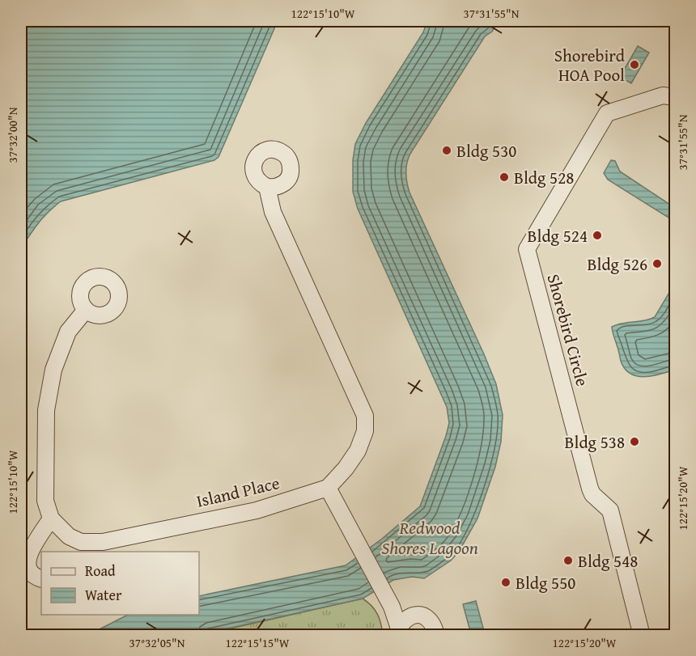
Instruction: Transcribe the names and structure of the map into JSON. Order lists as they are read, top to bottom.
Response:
{
  "streets": {
    "street": ["Shorebird Circle", "Island Place"]
  },
  "water": ["Redwood Shores Lagoon"],
  "places": [
    "Shorebird HOA Pool",
    "Bldg 530",
    "Bldg 528",
    "Bldg 524",
    "Bldg 526",
    "Bldg 538",
    "Bldg 548",
    "Bldg 550"
  ],
  "legend": ["Road", "Water"],
  "coordinates": [
    "122°15'10\"W",
    "37°31'55\"N",
    "37°32'00\"N",
    "122°15'20\"W",
    "37°32'05\"N",
    "122°15'15\"W"
  ]
}
